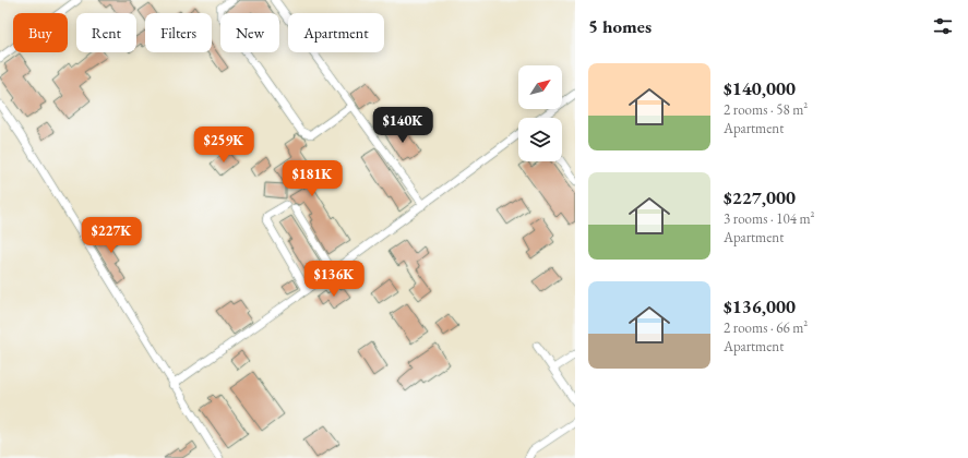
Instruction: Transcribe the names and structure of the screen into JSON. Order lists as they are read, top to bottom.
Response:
{
  "north": "top right",
  "page": {
    "heading": "5 homes",
    "chip": [
      "Buy",
      "Rent",
      "Filters",
      "New",
      "Apartment"
    ],
    "list": [
      {
        "name": "$140,000",
        "note": "2 rooms · 58 m² · Apartment"
      },
      {
        "name": "$227,000",
        "note": "3 rooms · 104 m² · Apartment"
      },
      {
        "name": "$136,000",
        "note": "2 rooms · 66 m² · Apartment"
      }
    ],
    "price": [
      "$140K",
      "$259K",
      "$181K",
      "$227K",
      "$136K"
    ]
  }
}
